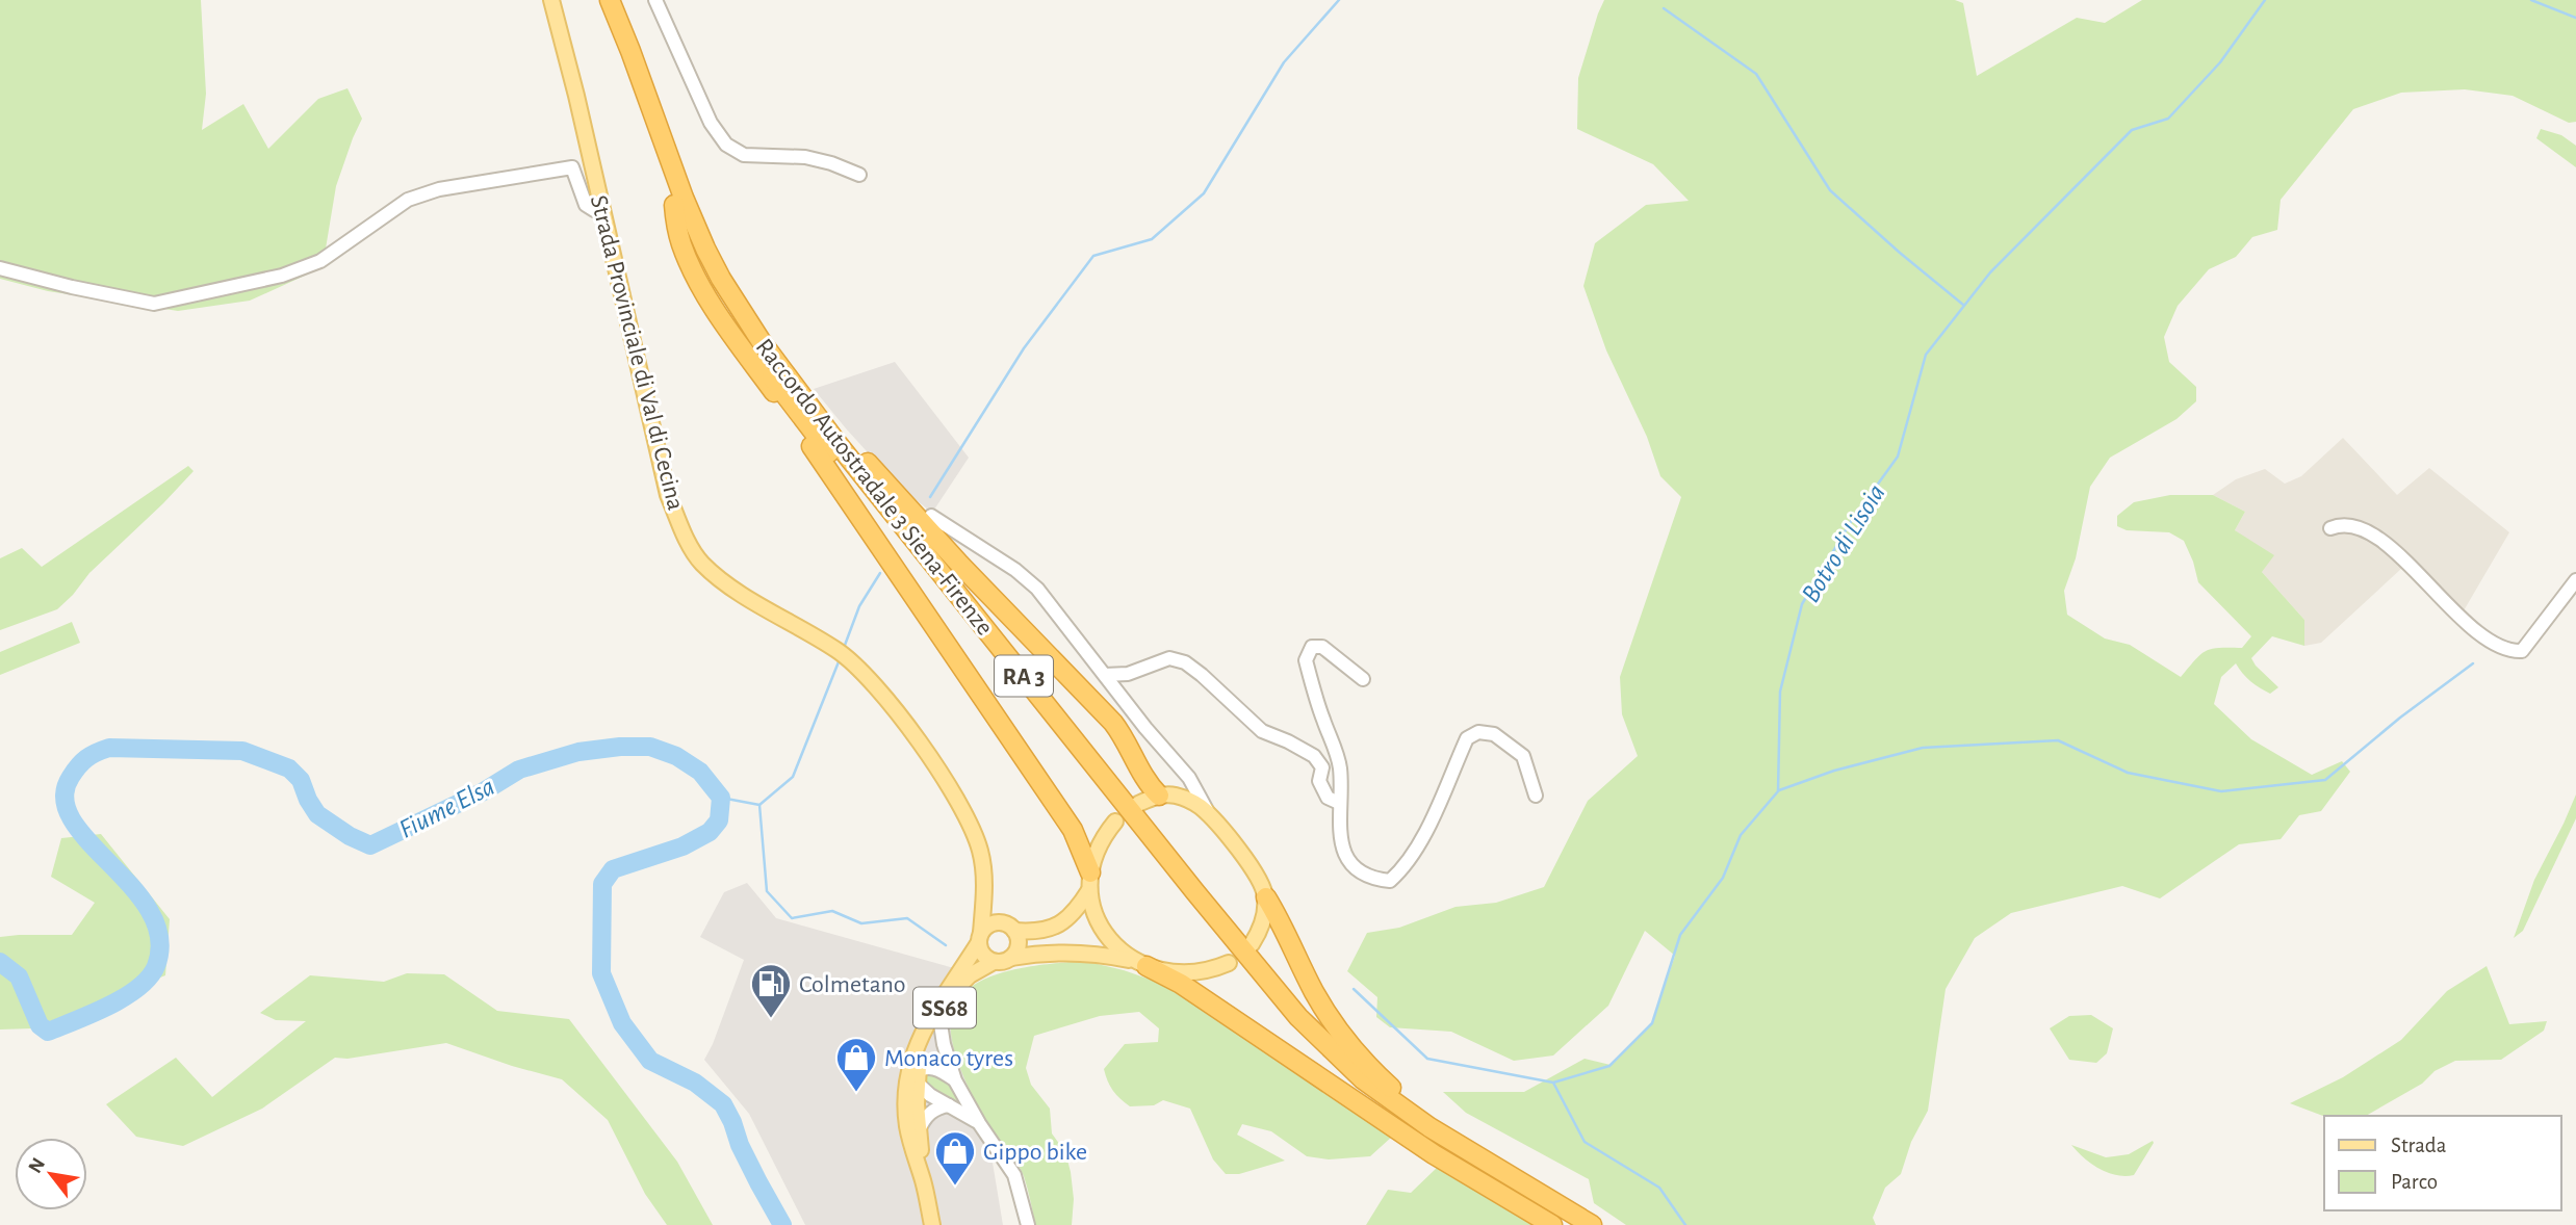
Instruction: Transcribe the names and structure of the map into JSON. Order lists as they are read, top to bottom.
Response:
{
  "streets": {
    "highway": ["Raccordo Autostradale 3 Siena-Firenze", "RA 3"],
    "main road": ["Strada Provinciale di Val di Cecina", "SS68"]
  },
  "crossings": [
    ["Strada Provinciale di Val di Cecina", "SS68"]
  ],
  "water": ["Botro di Lisoia", "Fiume Elsa"],
  "places": {
    "fuel station": ["Colmetano"],
    "shop": ["Monaco tyres", "Gippo bike"]
  },
  "legend": ["Strada", "Parco"],
  "north": "top left"
}
